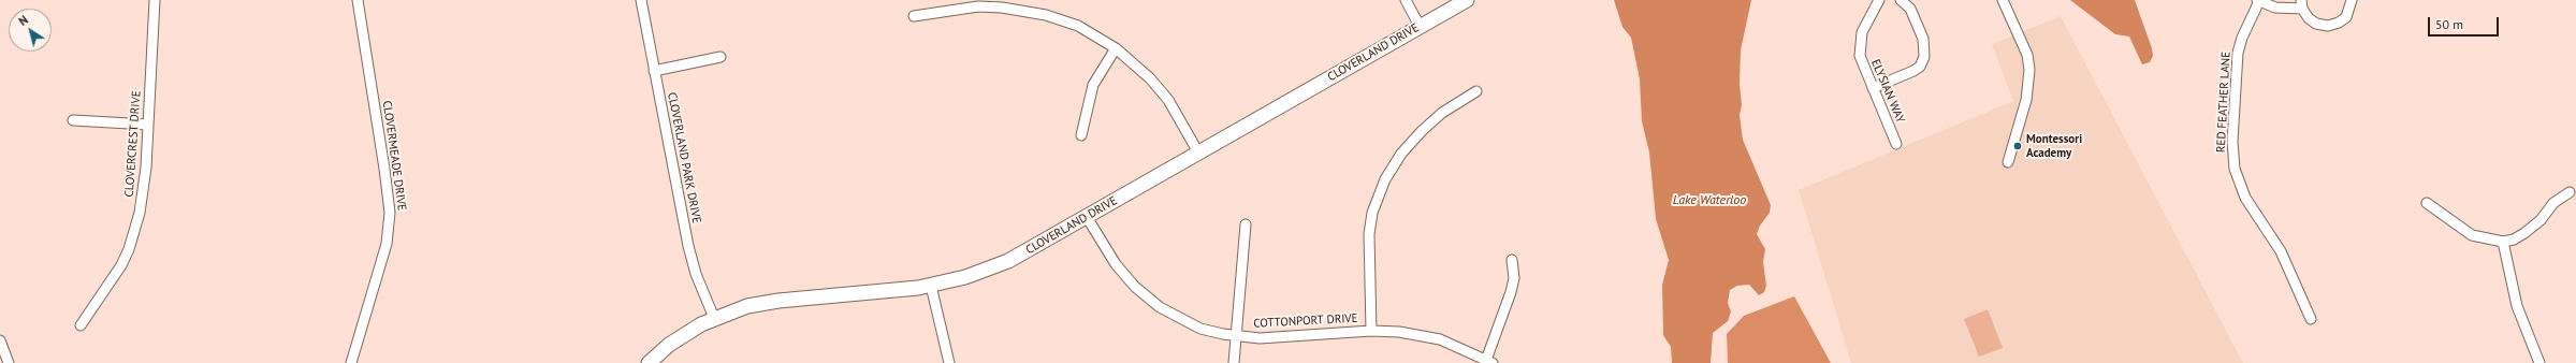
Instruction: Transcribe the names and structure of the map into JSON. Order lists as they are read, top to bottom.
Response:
{
  "streets": {
    "main road": ["CLOVERLAND DRIVE"],
    "street": [
      "ELYSIAN WAY",
      "RED FEATHER LANE",
      "CLOVERCREST DRIVE",
      "CLOVERMEADE DRIVE",
      "CLOVERLAND PARK DRIVE",
      "COTTONPORT DRIVE"
    ]
  },
  "crossings": [
    ["CLOVERLAND DRIVE", "CLOVERLAND PARK DRIVE"],
    ["CLOVERLAND DRIVE", "COTTONPORT DRIVE"]
  ],
  "water": ["Lake Waterloo"],
  "places": ["Montessori Academy"],
  "scale_bar": "50 m",
  "north": "top left"
}
